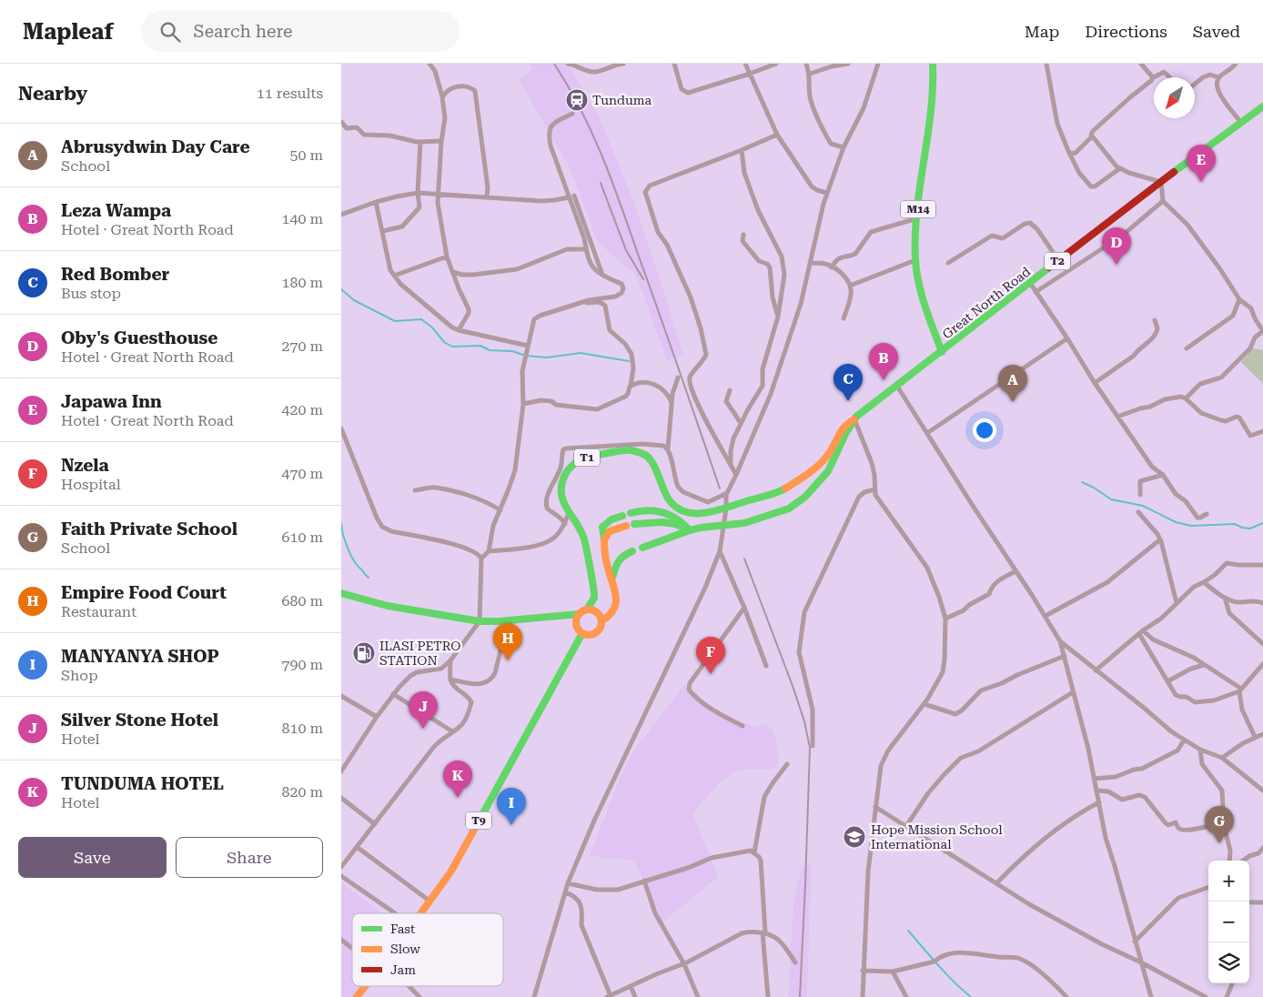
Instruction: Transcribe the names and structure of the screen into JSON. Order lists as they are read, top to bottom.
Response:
{
  "streets": {
    "main road": [
      "M14",
      "T2",
      "Great North Road",
      "T1",
      "T9"
    ]
  },
  "crossings": [
    ["M14", "Great North Road"],
    ["Great North Road", "T1"],
    ["T1", "T9"]
  ],
  "places": {
    "station": ["Tunduma"],
    "fuel station": ["ILASI PETRO STATION"],
    "school or university": ["Hope Mission School International"]
  },
  "legend": ["Fast", "Slow", "Jam"],
  "north": "bottom left",
  "page": {
    "header": "Mapleaf",
    "search": "Search here",
    "nav": ["Map", "Directions", "Saved"],
    "heading": ["Nearby", "11 results"],
    "list": [
      {
        "mark": "A",
        "name": "Abrusydwin Day Care",
        "note": "School",
        "value": "50 m"
      },
      {
        "mark": "B",
        "name": "Leza Wampa",
        "note": "Hotel · Great North Road",
        "value": "140 m"
      },
      {
        "mark": "C",
        "name": "Red Bomber",
        "note": "Bus stop",
        "value": "180 m"
      },
      {
        "mark": "D",
        "name": "Oby's Guesthouse",
        "note": "Hotel · Great North Road",
        "value": "270 m"
      },
      {
        "mark": "E",
        "name": "Japawa Inn",
        "note": "Hotel · Great North Road",
        "value": "420 m"
      },
      {
        "mark": "F",
        "name": "Nzela",
        "note": "Hospital",
        "value": "470 m"
      },
      {
        "mark": "G",
        "name": "Faith Private School",
        "note": "School",
        "value": "610 m"
      },
      {
        "mark": "H",
        "name": "Empire Food Court",
        "note": "Restaurant",
        "value": "680 m"
      },
      {
        "mark": "I",
        "name": "MANYANYA SHOP",
        "note": "Shop",
        "value": "790 m"
      },
      {
        "mark": "J",
        "name": "Silver Stone Hotel",
        "note": "Hotel",
        "value": "810 m"
      },
      {
        "mark": "K",
        "name": "TUNDUMA HOTEL",
        "note": "Hotel",
        "value": "820 m"
      }
    ],
    "pins": [
      "E",
      "D",
      "B",
      "C",
      "A",
      "H",
      "F",
      "J",
      "K",
      "I",
      "G"
    ],
    "buttons": ["Save", "Share"],
    "map_buttons": ["+", "−"]
  }
}
